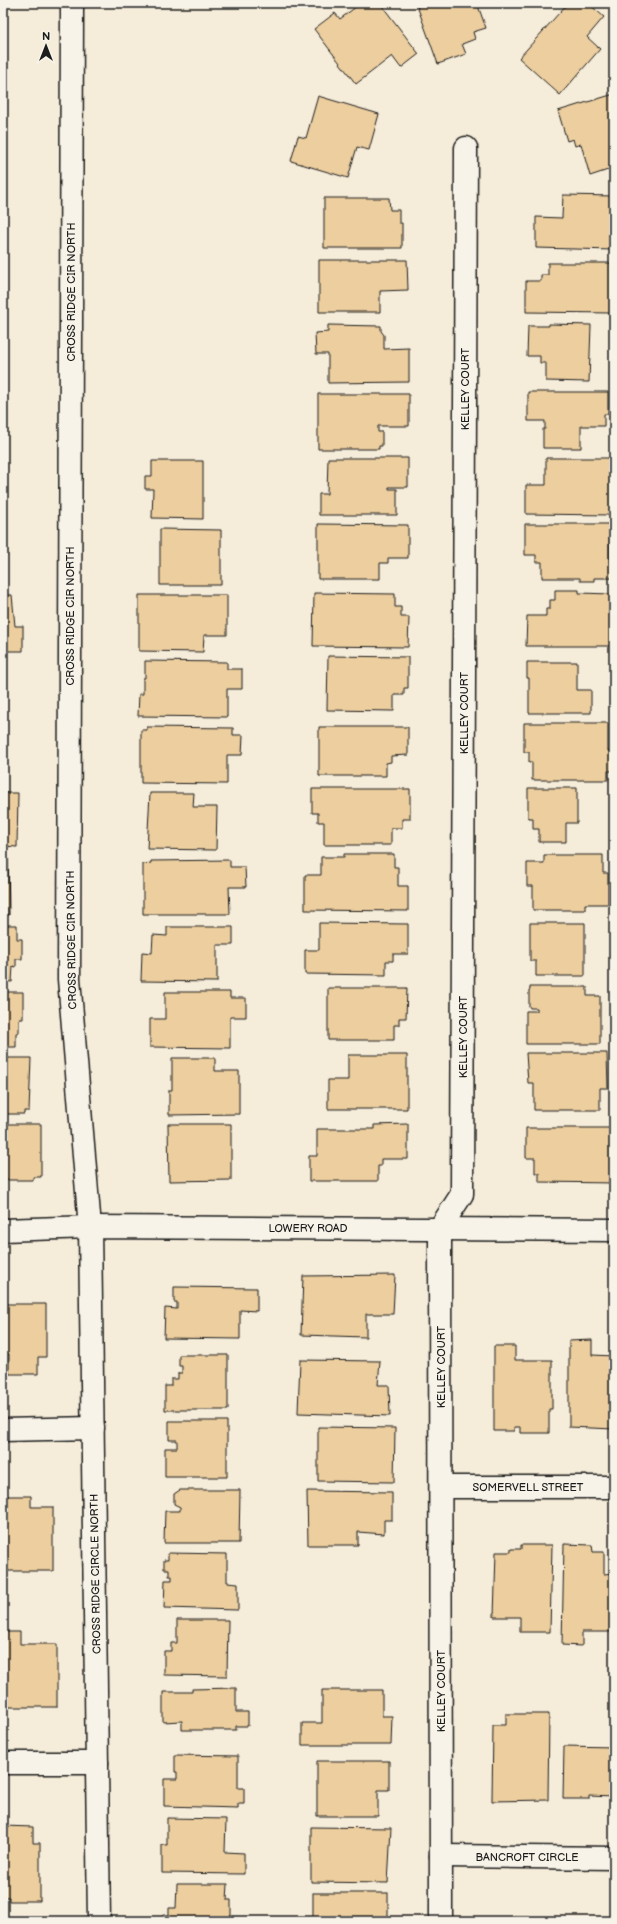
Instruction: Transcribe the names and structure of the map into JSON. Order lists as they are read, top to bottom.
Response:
{
  "streets": {
    "street": [
      "CROSS RIDGE CIR NORTH",
      "KELLEY COURT",
      "LOWERY ROAD",
      "SOMERVELL STREET",
      "CROSS RIDGE CIRCLE NORTH",
      "BANCROFT CIRCLE"
    ]
  },
  "crossings": [
    ["CROSS RIDGE CIR NORTH", "LOWERY ROAD"],
    ["CROSS RIDGE CIR NORTH", "CROSS RIDGE CIRCLE NORTH"],
    ["KELLEY COURT", "LOWERY ROAD"],
    ["KELLEY COURT", "SOMERVELL STREET"],
    ["KELLEY COURT", "BANCROFT CIRCLE"],
    ["LOWERY ROAD", "CROSS RIDGE CIRCLE NORTH"]
  ],
  "north": "top"
}
